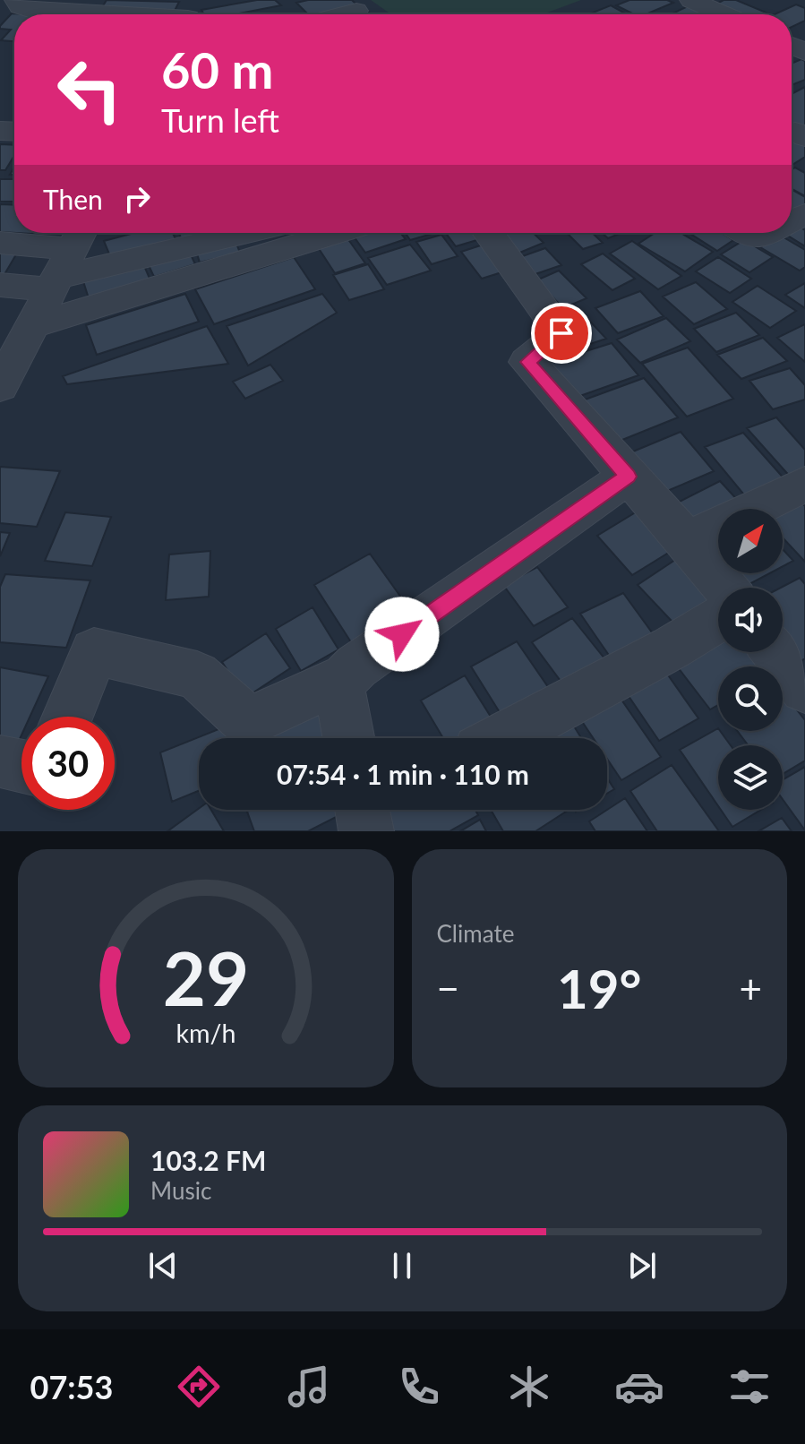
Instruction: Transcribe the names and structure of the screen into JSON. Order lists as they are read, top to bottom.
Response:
{
  "north": "top right",
  "page": {
    "turn": ["60 m", "Turn left"],
    "then": "Then",
    "limit": "30",
    "trip": "07:54 · 1 min · 110 m",
    "tile": "Climate",
    "heat": ["−", "19°", "+"],
    "song": ["103.2 FM", "Music"],
    "tabs": "07:53",
    "gauge": ["29", "km/h"]
  }
}
